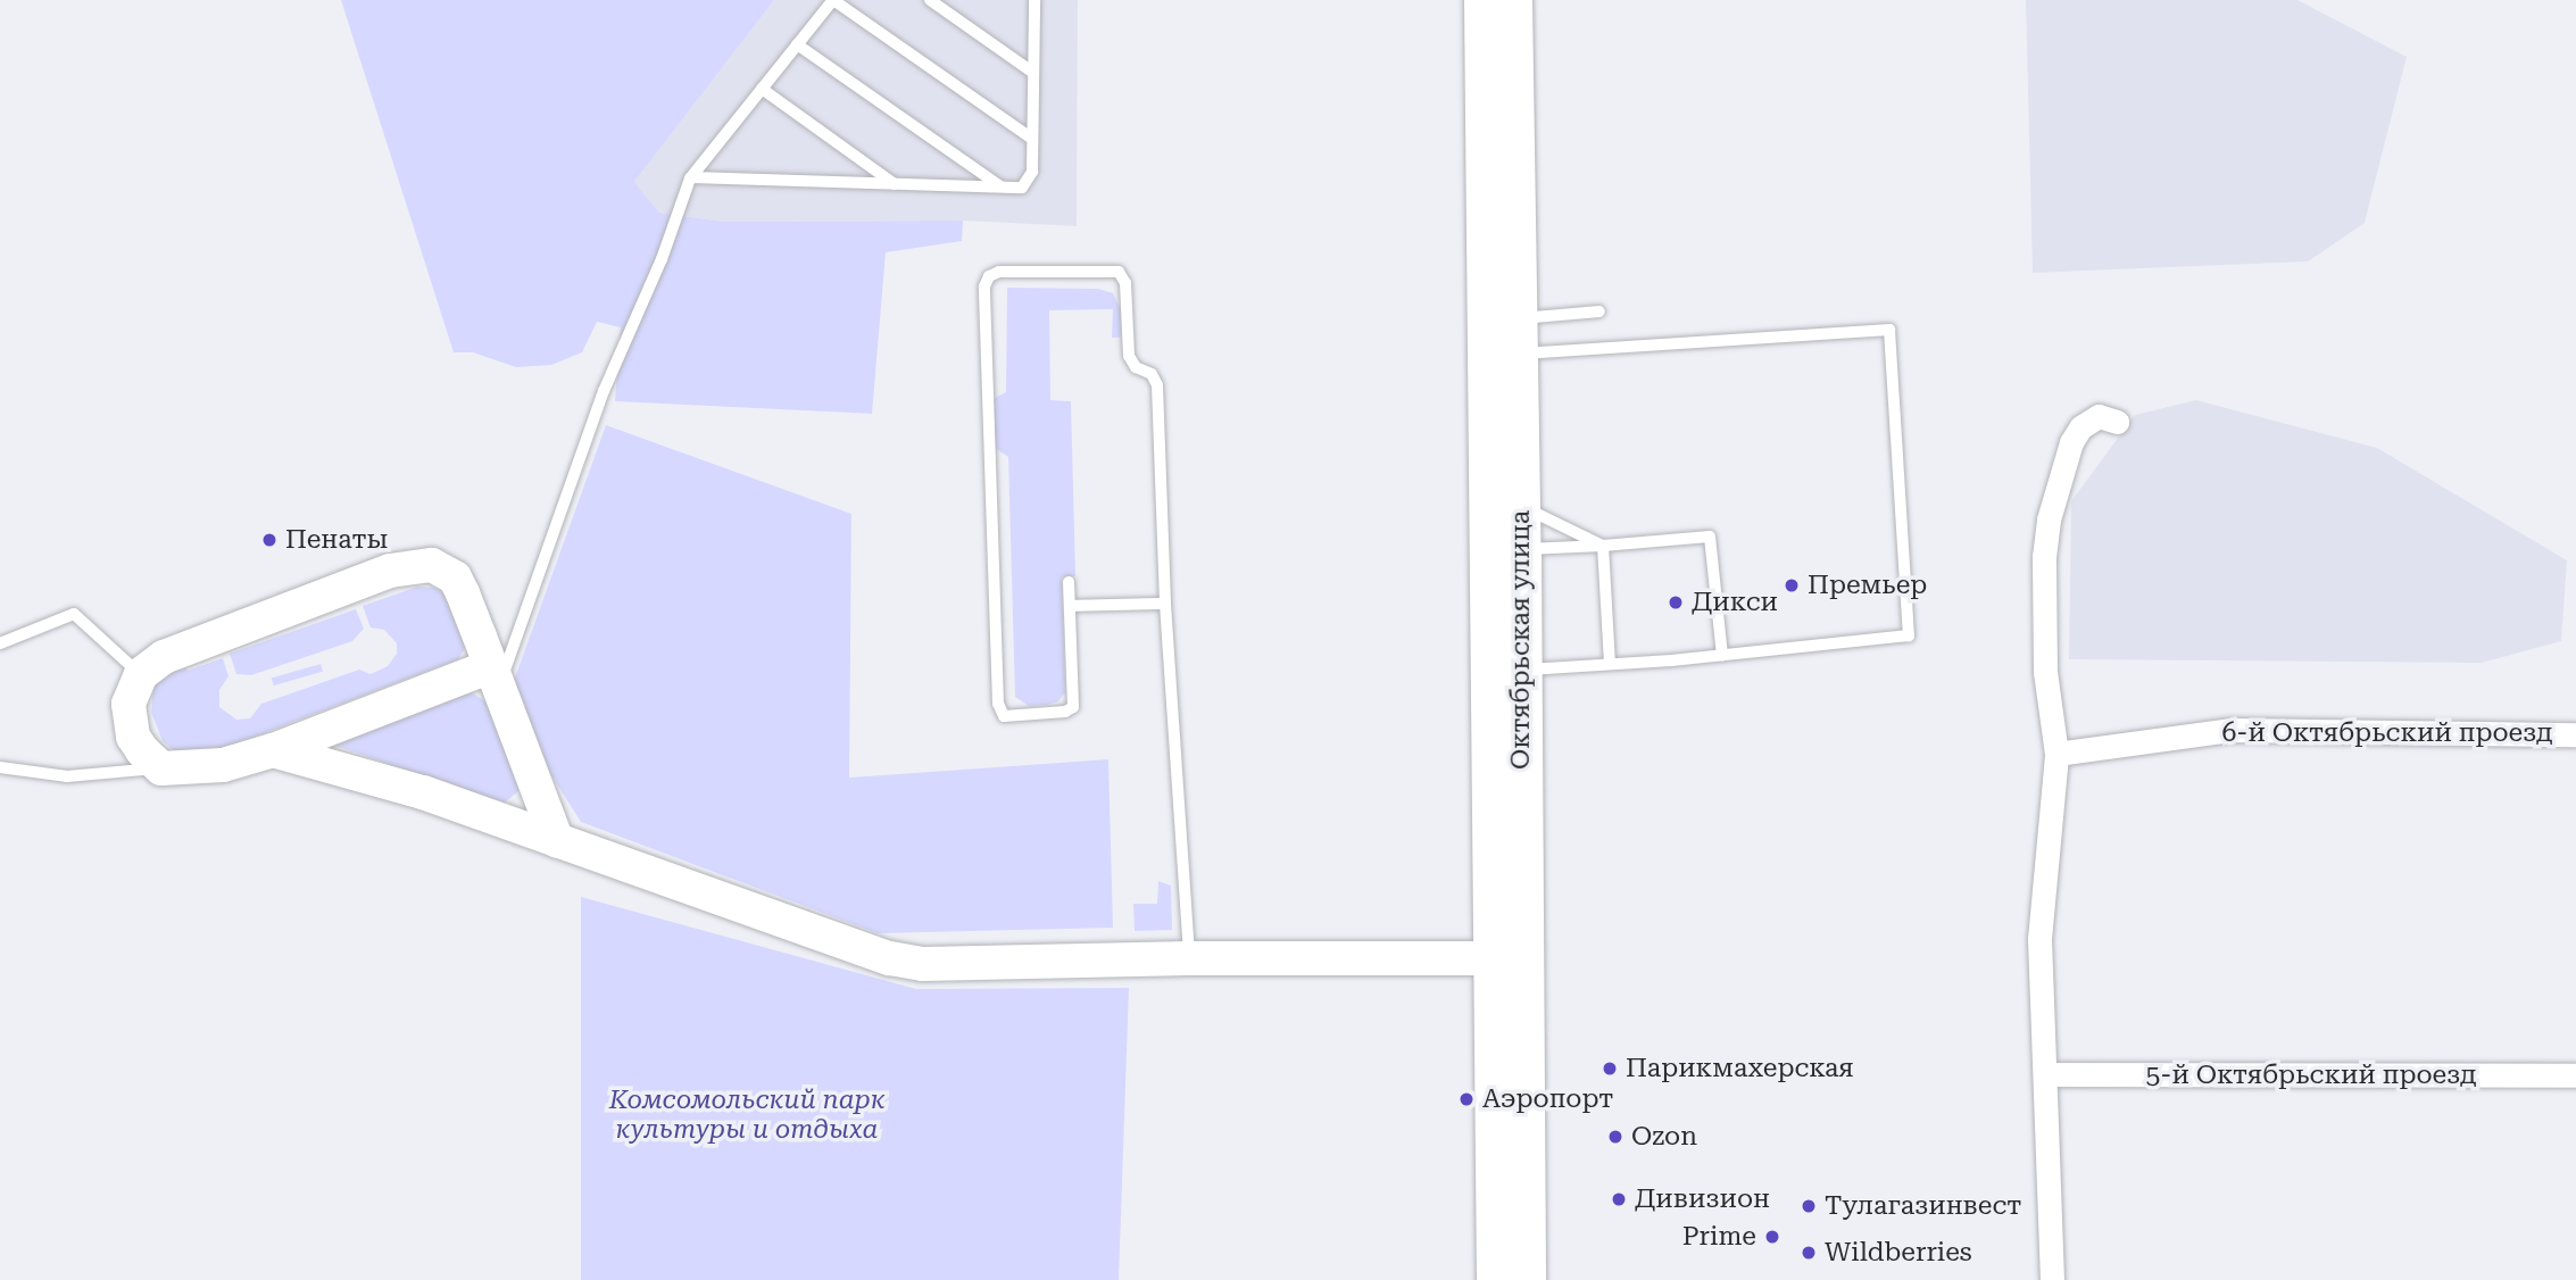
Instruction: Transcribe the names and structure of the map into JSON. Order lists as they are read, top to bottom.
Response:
{
  "streets": {
    "main road": ["Октябрьская улица"],
    "street": ["6-й Октябрьский проезд", "5-й Октябрьский проезд"]
  },
  "parks": ["Комсомольский парк культуры и отдыха"],
  "places": [
    "Пенаты",
    "Премьер",
    "Дикси",
    "Парикмахерская",
    "Аэропорт",
    "Ozon",
    "Дивизион",
    "Тулагазинвест",
    "Prime",
    "Wildberries"
  ]
}
